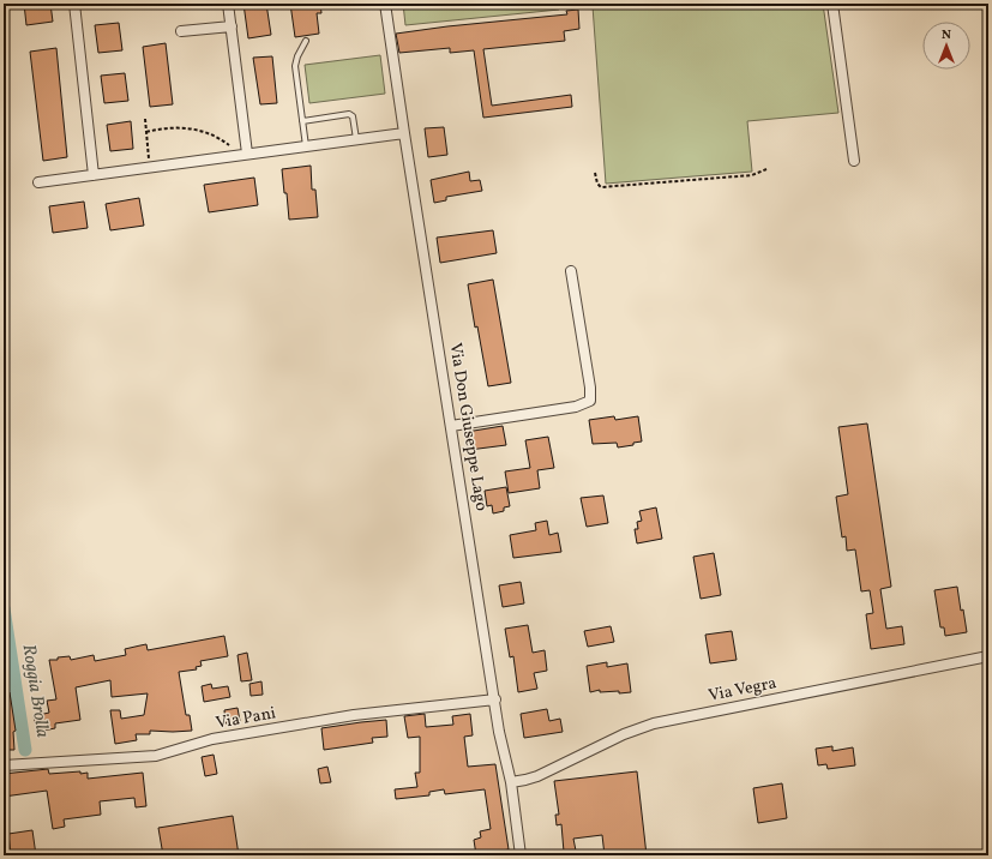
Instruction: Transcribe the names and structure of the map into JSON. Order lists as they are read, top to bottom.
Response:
{
  "streets": {
    "street": ["Via Don Giuseppe Lago", "Via Vegra", "Via Pani"]
  },
  "crossings": [
    ["Via Don Giuseppe Lago", "Via Vegra"],
    ["Via Don Giuseppe Lago", "Via Pani"]
  ],
  "water": ["Roggia Brolla"],
  "north": "top"
}
